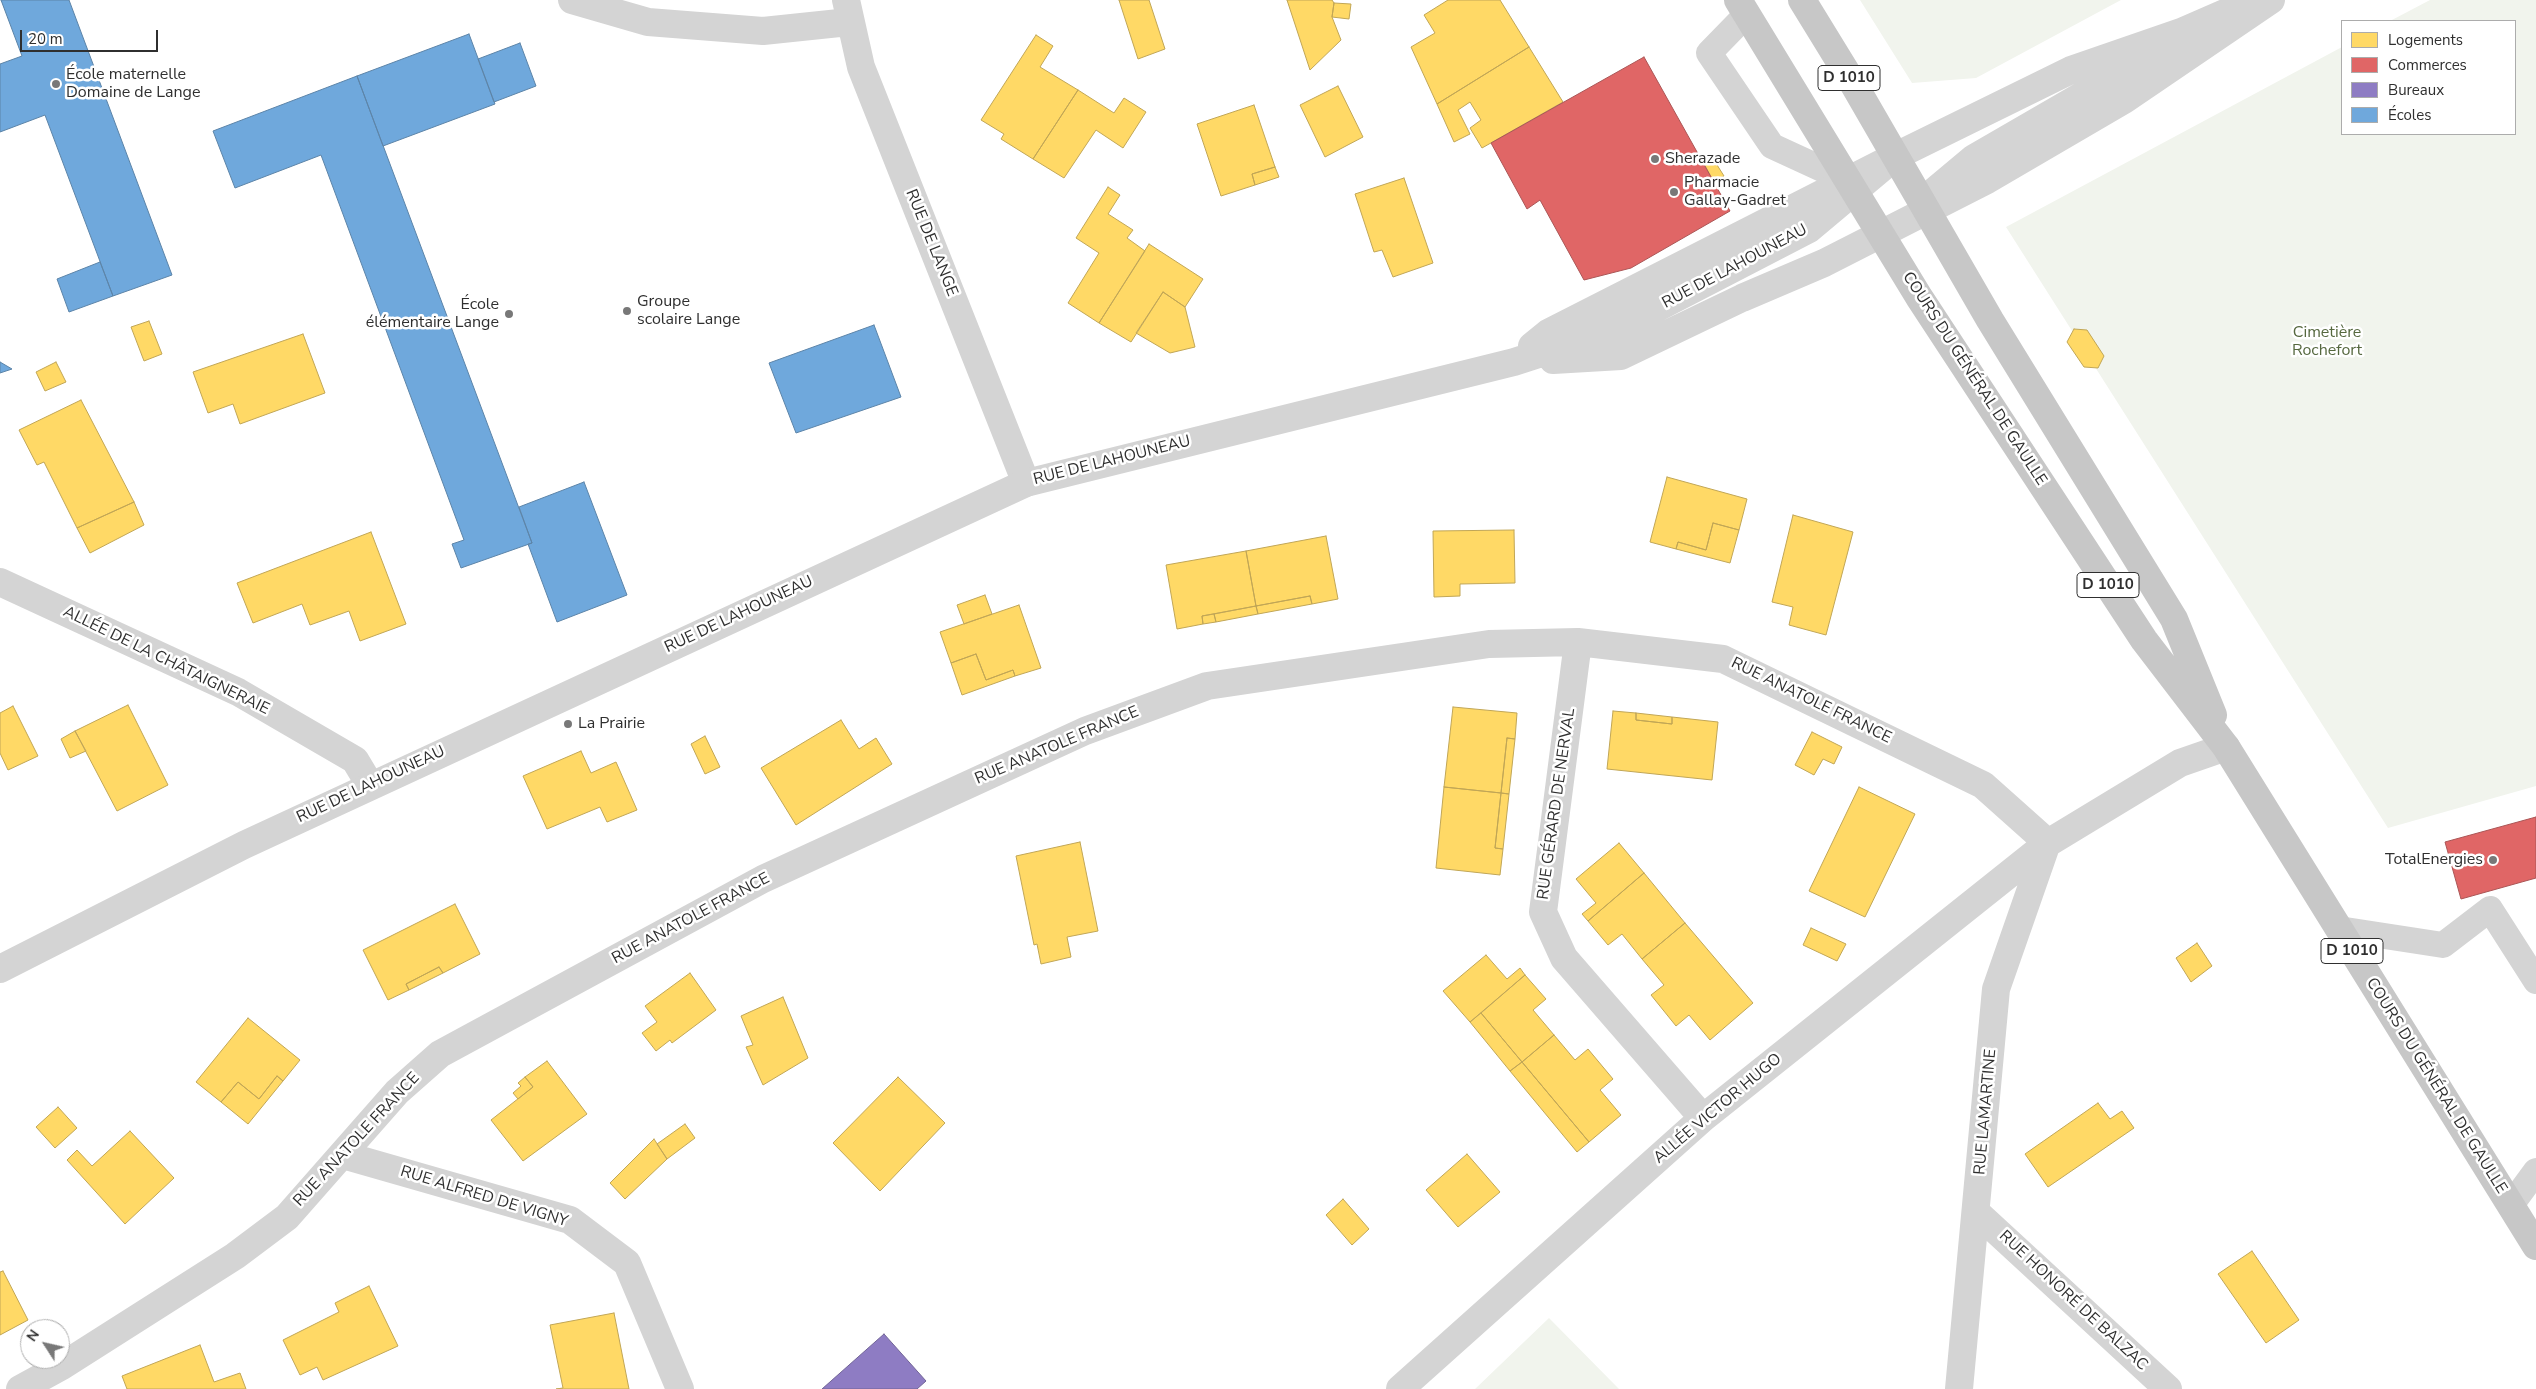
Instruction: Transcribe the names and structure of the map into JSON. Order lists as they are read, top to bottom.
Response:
{
  "streets": {
    "main road": ["D 1010", "COURS DU GÉNÉRAL DE GAULLE"],
    "street": [
      "RUE DE LANGE",
      "RUE DE LAHOUNEAU",
      "ALLÉE DE LA CHÂTAIGNERAIE",
      "RUE ANATOLE FRANCE",
      "RUE GÉRARD DE NERVAL",
      "ALLÉE VICTOR HUGO",
      "RUE LAMARTINE",
      "RUE ALFRED DE VIGNY",
      "RUE HONORÉ DE BALZAC"
    ]
  },
  "crossings": [
    ["RUE DE LANGE", "RUE DE LAHOUNEAU"],
    ["RUE DE LAHOUNEAU", "COURS DU GÉNÉRAL DE GAULLE"],
    ["RUE DE LAHOUNEAU", "ALLÉE DE LA CHÂTAIGNERAIE"],
    ["RUE ANATOLE FRANCE", "RUE GÉRARD DE NERVAL"],
    ["RUE ANATOLE FRANCE", "ALLÉE VICTOR HUGO"],
    ["RUE ANATOLE FRANCE", "RUE LAMARTINE"],
    ["RUE ANATOLE FRANCE", "RUE ALFRED DE VIGNY"],
    ["RUE GÉRARD DE NERVAL", "ALLÉE VICTOR HUGO"],
    ["ALLÉE VICTOR HUGO", "RUE LAMARTINE"],
    ["RUE LAMARTINE", "RUE HONORÉ DE BALZAC"]
  ],
  "parks": ["Cimetière Rochefort"],
  "places": [
    "École maternelle Domaine de Lange",
    "Sherazade",
    "Pharmacie Gallay-Gadret",
    "Groupe scolaire Lange",
    "École élémentaire Lange",
    "La Prairie",
    "TotalEnergies"
  ],
  "legend": [
    "Logements",
    "Commerces",
    "Bureaux",
    "Écoles"
  ],
  "scale_bar": "20 m",
  "north": "top left"
}
